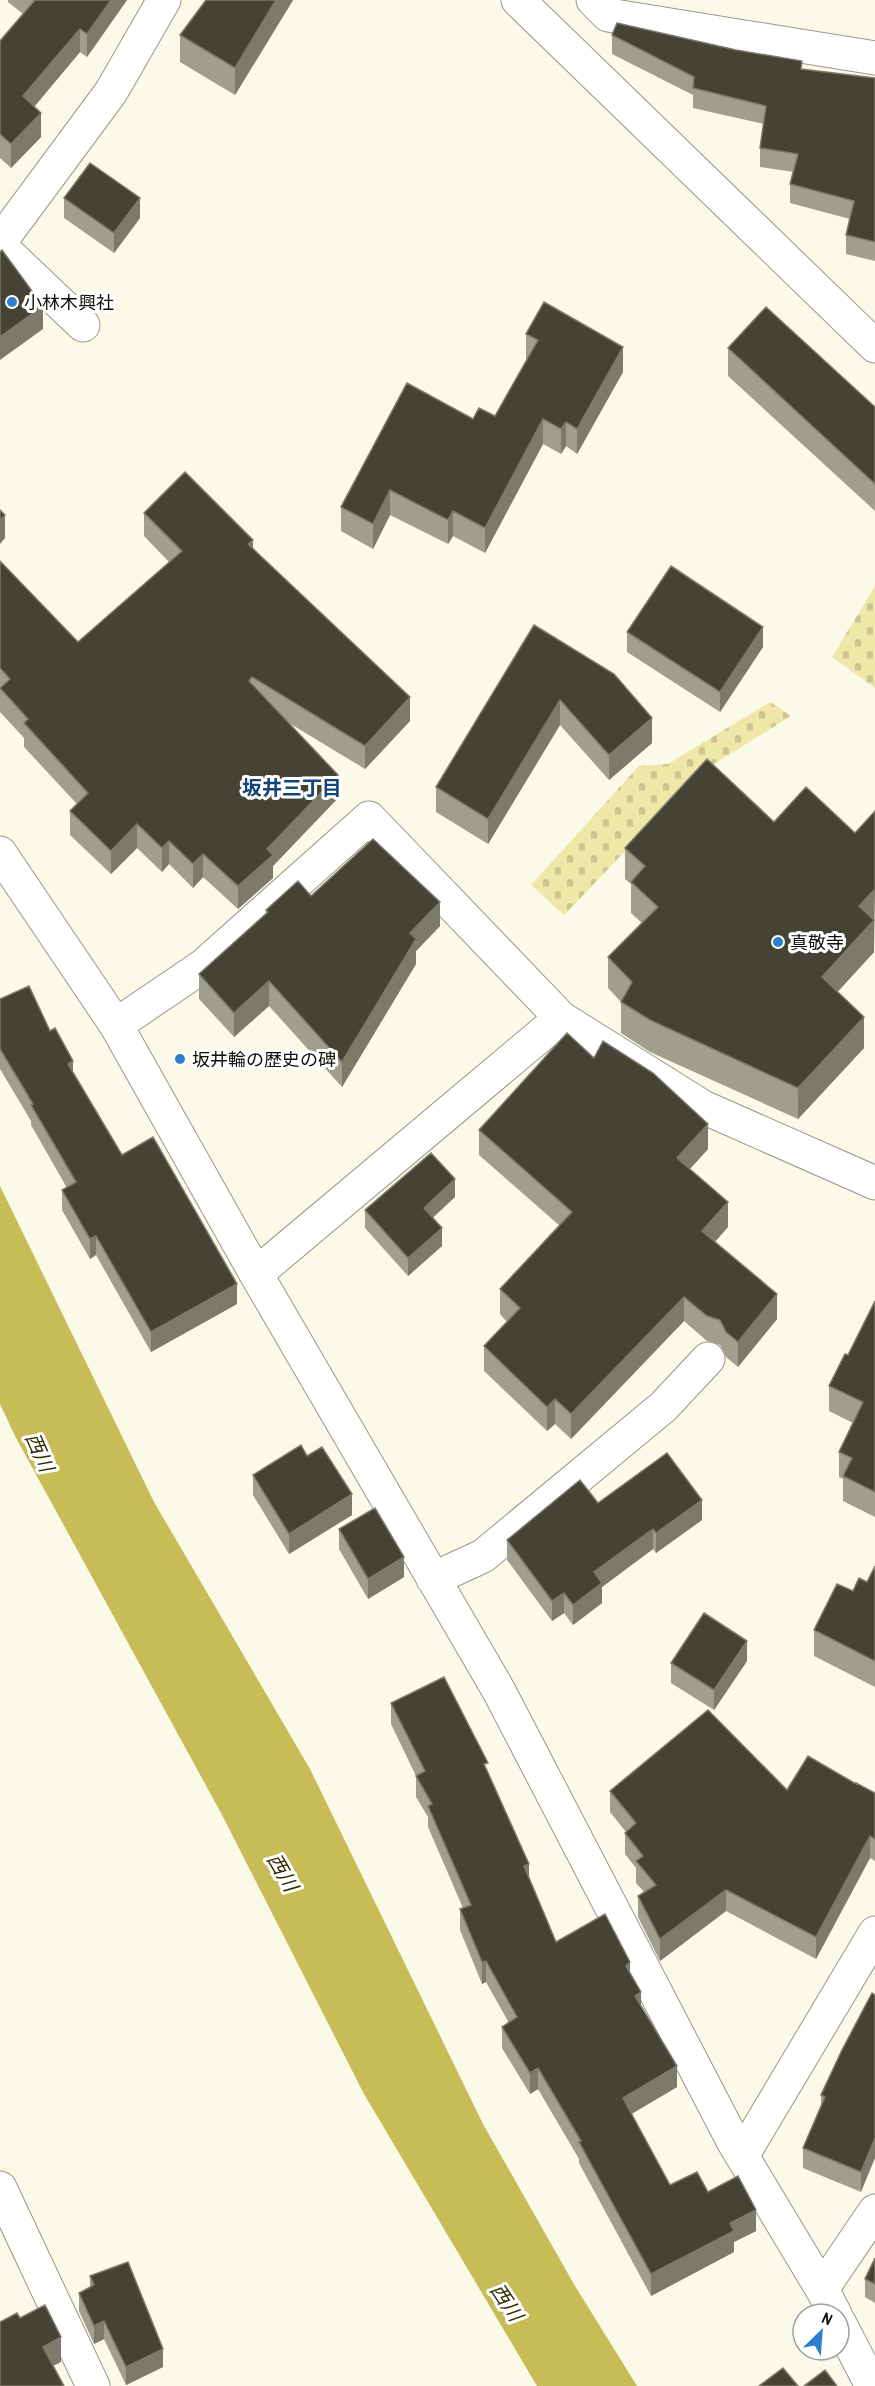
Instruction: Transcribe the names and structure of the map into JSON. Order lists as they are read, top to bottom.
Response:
{
  "districts": ["坂井三丁目"],
  "water": ["西川"],
  "places": ["小林木興社", "真敬寺", "坂井輪の歴史の碑"],
  "north": "top right"
}
